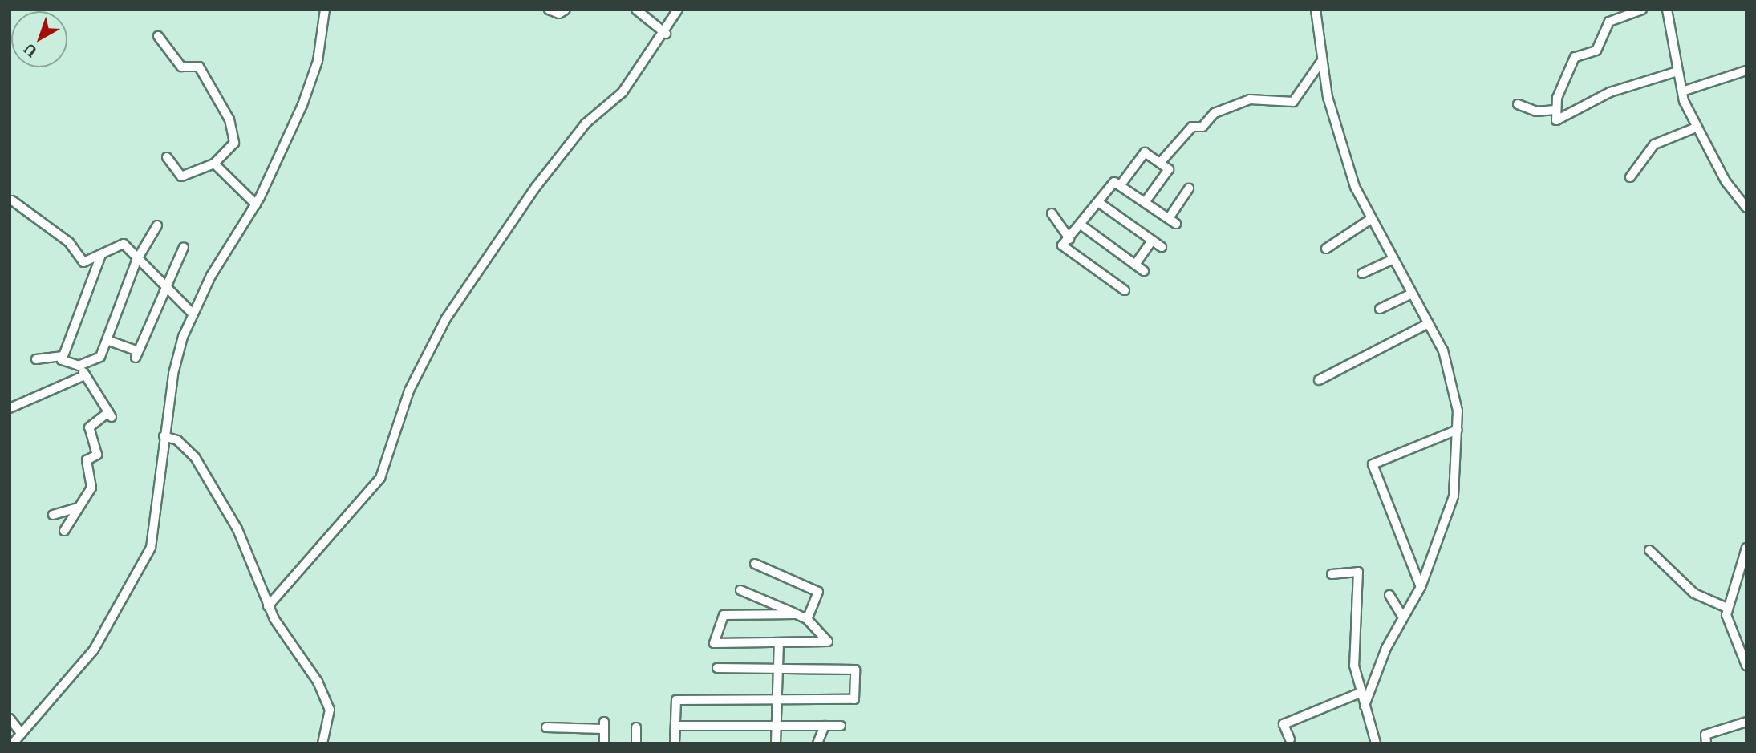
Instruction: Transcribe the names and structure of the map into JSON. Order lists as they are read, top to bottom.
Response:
{
  "north": "bottom left"
}
